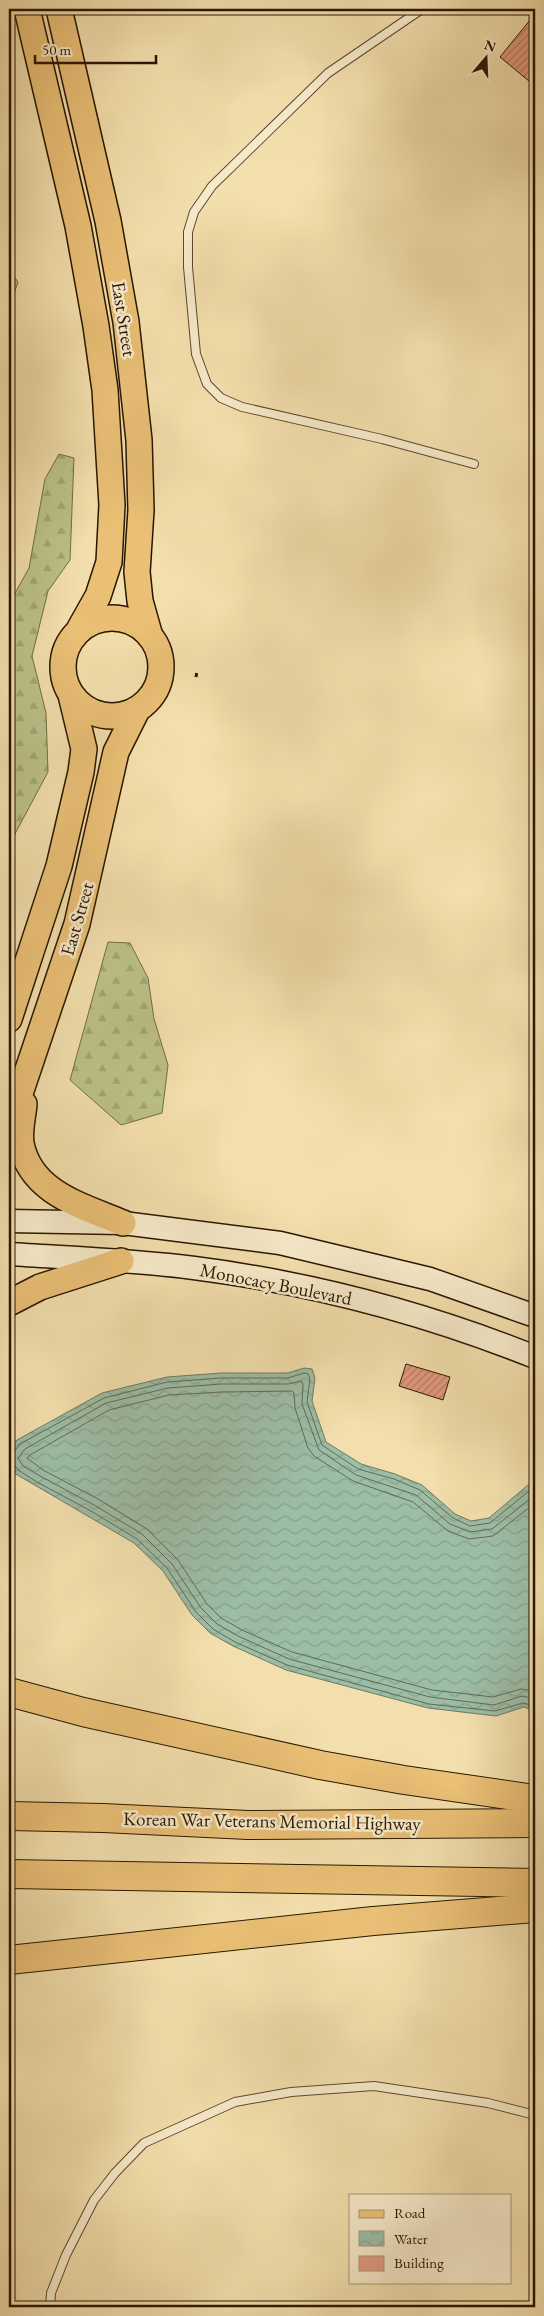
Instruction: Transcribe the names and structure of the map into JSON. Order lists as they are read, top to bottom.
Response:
{
  "streets": {
    "highway": ["Korean War Veterans Memorial Highway"],
    "main road": ["East Street", "Monocacy Boulevard"]
  },
  "legend": ["Road", "Water", "Building"],
  "scale_bar": "50 m",
  "north": "top"
}
